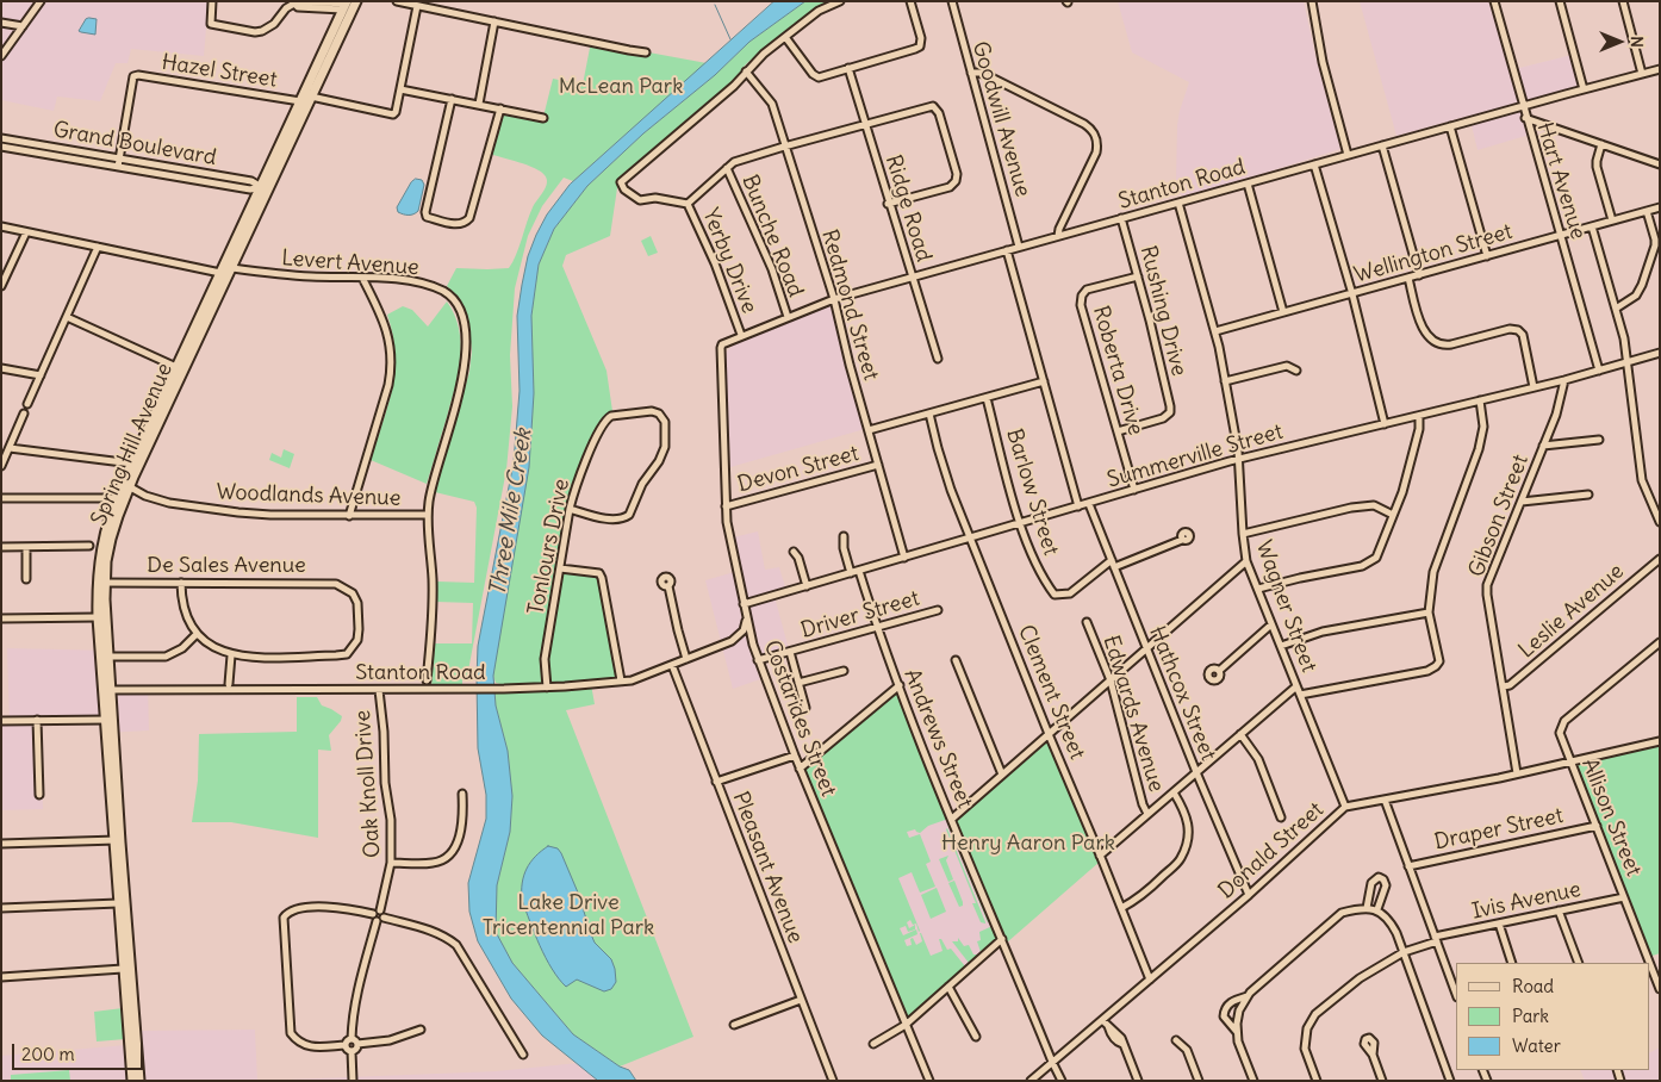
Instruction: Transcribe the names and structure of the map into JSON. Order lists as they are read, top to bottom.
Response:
{
  "streets": {
    "main road": ["Spring Hill Avenue"],
    "street": [
      "Hazel Street",
      "Goodwill Avenue",
      "Grand Boulevard",
      "Hart Avenue",
      "Stanton Road",
      "Ridge Road",
      "Bunche Road",
      "Wellington Street",
      "Yerby Drive",
      "Levert Avenue",
      "Redmond Street",
      "Rushing Drive",
      "Roberta Drive",
      "Summerville Street",
      "Devon Street",
      "Barlow Street",
      "Woodlands Avenue",
      "Gibson Street",
      "Tonlours Drive",
      "De Sales Avenue",
      "Wagner Street",
      "Leslie Avenue",
      "Driver Street",
      "Clement Street",
      "Hathcox Street",
      "Edwards Avenue",
      "Costarides Street",
      "Andrews Street",
      "Oak Knoll Drive",
      "Allison Street",
      "Draper Street",
      "Donald Street",
      "Pleasant Avenue",
      "Ivis Avenue"
    ]
  },
  "crossings": [
    ["Hazel Street", "Grand Boulevard"],
    ["Hazel Street", "Spring Hill Avenue"],
    ["Goodwill Avenue", "Stanton Road"],
    ["Grand Boulevard", "Spring Hill Avenue"],
    ["Hart Avenue", "Stanton Road"],
    ["Hart Avenue", "Wellington Street"],
    ["Hart Avenue", "Summerville Street"],
    ["Stanton Road", "Ridge Road"],
    ["Stanton Road", "Bunche Road"],
    ["Stanton Road", "Yerby Drive"],
    ["Stanton Road", "Redmond Street"],
    ["Stanton Road", "Rushing Drive"],
    ["Stanton Road", "Spring Hill Avenue"],
    ["Stanton Road", "Tonlours Drive"],
    ["Stanton Road", "Wagner Street"],
    ["Stanton Road", "Costarides Street"],
    ["Stanton Road", "Oak Knoll Drive"],
    ["Stanton Road", "Pleasant Avenue"],
    ["Wellington Street", "Wagner Street"],
    ["Yerby Drive", "Redmond Street"],
    ["Levert Avenue", "Spring Hill Avenue"],
    ["Levert Avenue", "Woodlands Avenue"],
    ["Redmond Street", "Summerville Street"],
    ["Redmond Street", "Devon Street"],
    ["Rushing Drive", "Roberta Drive"],
    ["Roberta Drive", "Summerville Street"],
    ["Spring Hill Avenue", "Woodlands Avenue"],
    ["Spring Hill Avenue", "De Sales Avenue"],
    ["Summerville Street", "Barlow Street"],
    ["Summerville Street", "Gibson Street"],
    ["Summerville Street", "Wagner Street"],
    ["Summerville Street", "Clement Street"],
    ["Summerville Street", "Hathcox Street"],
    ["Summerville Street", "Costarides Street"],
    ["Summerville Street", "Andrews Street"],
    ["Devon Street", "Costarides Street"],
    ["Barlow Street", "Hathcox Street"],
    ["Gibson Street", "Leslie Avenue"],
    ["Gibson Street", "Donald Street"],
    ["Wagner Street", "Donald Street"],
    ["Driver Street", "Costarides Street"],
    ["Driver Street", "Andrews Street"],
    ["Clement Street", "Donald Street"],
    ["Hathcox Street", "Donald Street"],
    ["Andrews Street", "Donald Street"],
    ["Allison Street", "Draper Street"],
    ["Allison Street", "Donald Street"],
    ["Allison Street", "Ivis Avenue"]
  ],
  "water": ["Three Mile Creek"],
  "parks": ["McLean Park", "Henry Aaron Park", "Lake Drive Tricentennial Park"],
  "legend": ["Road", "Park", "Water"],
  "scale_bar": "200 m",
  "north": "right"
}
